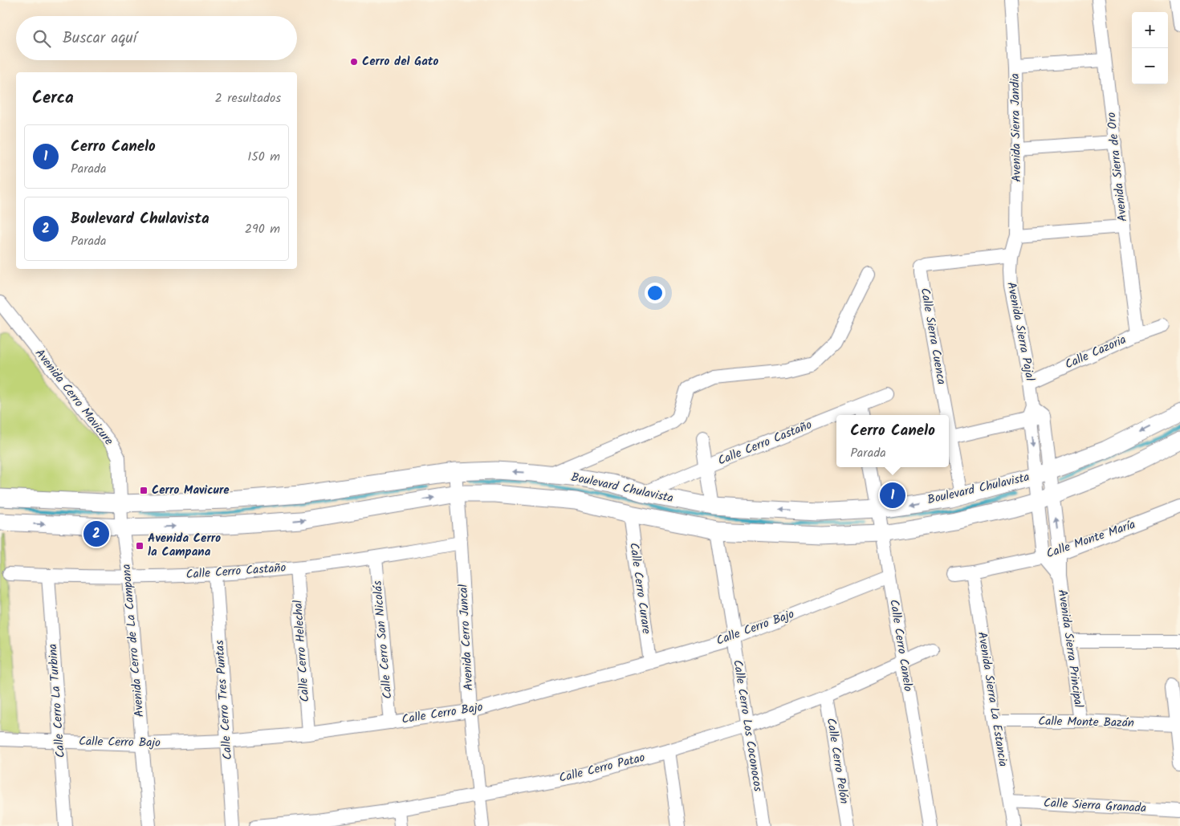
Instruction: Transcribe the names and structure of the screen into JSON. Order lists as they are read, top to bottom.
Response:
{
  "streets": {
    "street": [
      "Avenida Sierra Jandia",
      "Avenida Sierra de Oro",
      "Avenida Sierra Pajal",
      "Calle Sierra Cuenca",
      "Calle Cazoria",
      "Avenida Cerro Mavicure",
      "Calle Cerro Castaño",
      "Boulevard Chulavista",
      "Calle Monte María",
      "Calle Cerro Curare",
      "Calle Cerro Bajo",
      "Avenida Cerro Juncal",
      "Calle Cerro San Nicolás",
      "Avenida Cerro de La Campana",
      "Calle Cerro Canelo",
      "Avenida Sierra Principal",
      "Calle Cerro Helechal",
      "Avenida Sierra La Estancia",
      "Calle Cerro Tres Puntas",
      "Calle Cerro La Turbina",
      "Calle Monte Bazán",
      "Calle Cerro Los Coconocos",
      "Calle Cerro Pelón",
      "Calle Cerro Patao",
      "Calle Sierra Granada"
    ]
  },
  "crossings": [
    ["Avenida Sierra Jandia", "Avenida Sierra Pajal"],
    ["Avenida Sierra Jandia", "Calle Sierra Cuenca"],
    ["Avenida Sierra de Oro", "Calle Cazoria"],
    ["Avenida Sierra Pajal", "Calle Sierra Cuenca"],
    ["Avenida Sierra Pajal", "Calle Cazoria"],
    ["Avenida Sierra Pajal", "Boulevard Chulavista"],
    ["Avenida Sierra Pajal", "Avenida Sierra Principal"],
    ["Calle Sierra Cuenca", "Boulevard Chulavista"],
    ["Avenida Cerro Mavicure", "Boulevard Chulavista"],
    ["Avenida Cerro Mavicure", "Avenida Cerro de La Campana"],
    ["Calle Cerro Castaño", "Boulevard Chulavista"],
    ["Calle Cerro Castaño", "Avenida Cerro Juncal"],
    ["Calle Cerro Castaño", "Calle Cerro San Nicolás"],
    ["Calle Cerro Castaño", "Avenida Cerro de La Campana"],
    ["Calle Cerro Castaño", "Calle Cerro Helechal"],
    ["Calle Cerro Castaño", "Calle Cerro Tres Puntas"],
    ["Calle Cerro Castaño", "Calle Cerro La Turbina"],
    ["Boulevard Chulavista", "Calle Cerro Curare"],
    ["Boulevard Chulavista", "Avenida Cerro Juncal"],
    ["Boulevard Chulavista", "Avenida Cerro de La Campana"],
    ["Boulevard Chulavista", "Calle Cerro Canelo"],
    ["Boulevard Chulavista", "Avenida Sierra Principal"],
    ["Boulevard Chulavista", "Calle Cerro Los Coconocos"],
    ["Calle Monte María", "Avenida Sierra Principal"],
    ["Calle Monte María", "Avenida Sierra La Estancia"],
    ["Calle Cerro Curare", "Calle Cerro Bajo"],
    ["Calle Cerro Bajo", "Avenida Cerro Juncal"],
    ["Calle Cerro Bajo", "Calle Cerro San Nicolás"],
    ["Calle Cerro Bajo", "Avenida Cerro de La Campana"],
    ["Calle Cerro Bajo", "Calle Cerro Canelo"],
    ["Calle Cerro Bajo", "Calle Cerro Helechal"],
    ["Calle Cerro Bajo", "Calle Cerro Tres Puntas"],
    ["Calle Cerro Bajo", "Calle Cerro La Turbina"],
    ["Calle Cerro Bajo", "Calle Cerro Los Coconocos"],
    ["Avenida Cerro Juncal", "Calle Cerro Patao"],
    ["Calle Cerro Canelo", "Calle Cerro Patao"],
    ["Avenida Sierra Principal", "Calle Monte Bazán"],
    ["Avenida Sierra La Estancia", "Calle Monte Bazán"],
    ["Avenida Sierra La Estancia", "Calle Sierra Granada"],
    ["Calle Cerro Los Coconocos", "Calle Cerro Patao"],
    ["Calle Cerro Pelón", "Calle Cerro Patao"]
  ],
  "places": {
    "other": ["Cerro del Gato"],
    "transit": ["Cerro Mavicure", "Avenida Cerro la Campana"]
  },
  "page": {
    "map_buttons": ["+", "−"],
    "search": "Buscar aquí",
    "heading": ["Cerca", "2 resultados"],
    "list": [
      {
        "mark": "1",
        "name": "Cerro Canelo",
        "note": "Parada",
        "value": "150 m"
      },
      {
        "mark": "2",
        "name": "Boulevard Chulavista",
        "note": "Parada",
        "value": "290 m"
      }
    ],
    "popup": ["Cerro Canelo", "Parada"],
    "pins": ["1", "2"]
  }
}
